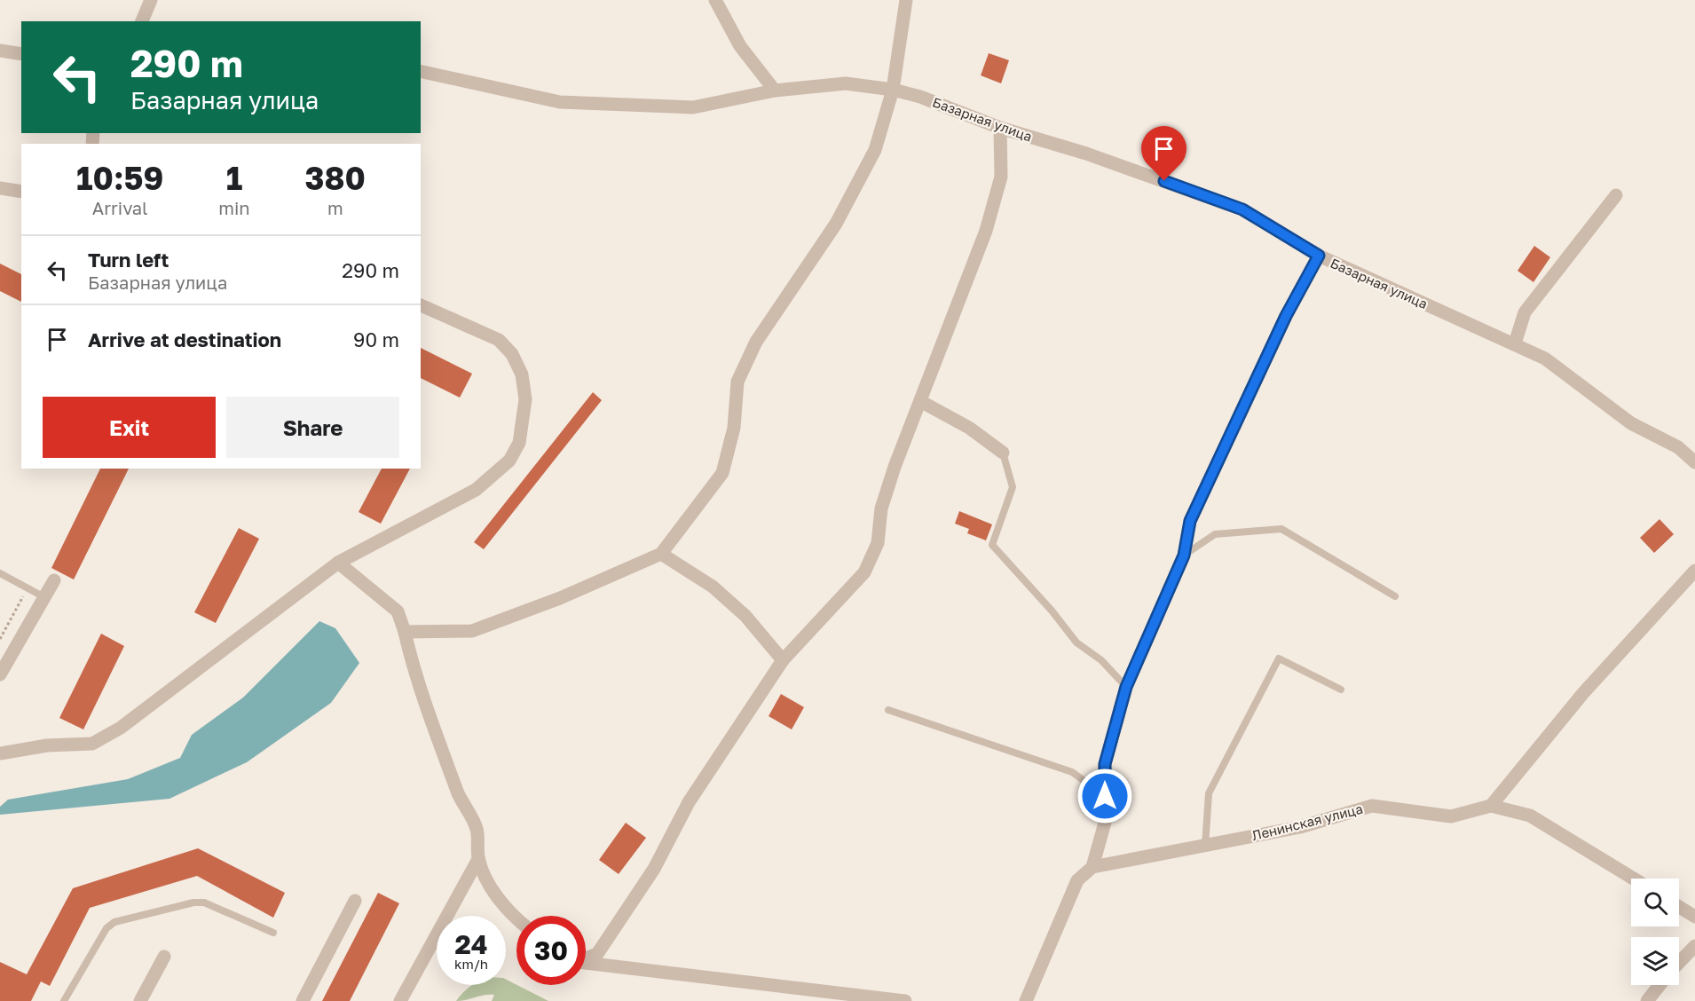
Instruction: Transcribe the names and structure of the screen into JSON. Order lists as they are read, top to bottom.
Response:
{
  "streets": {
    "street": ["Базарная улица", "Ленинская улица"]
  },
  "page": {
    "turn": ["290 m", "Базарная улица"],
    "eta": [
      "10:59",
      "Arrival",
      "1",
      "min",
      "380",
      "m"
    ],
    "list": [
      {
        "name": "Turn left",
        "note": "Базарная улица",
        "value": "290 m"
      },
      {
        "name": "Arrive at destination",
        "value": "90 m"
      }
    ],
    "buttons": ["Exit", "Share"],
    "speed": "24 km/h",
    "limit": "30"
  }
}
